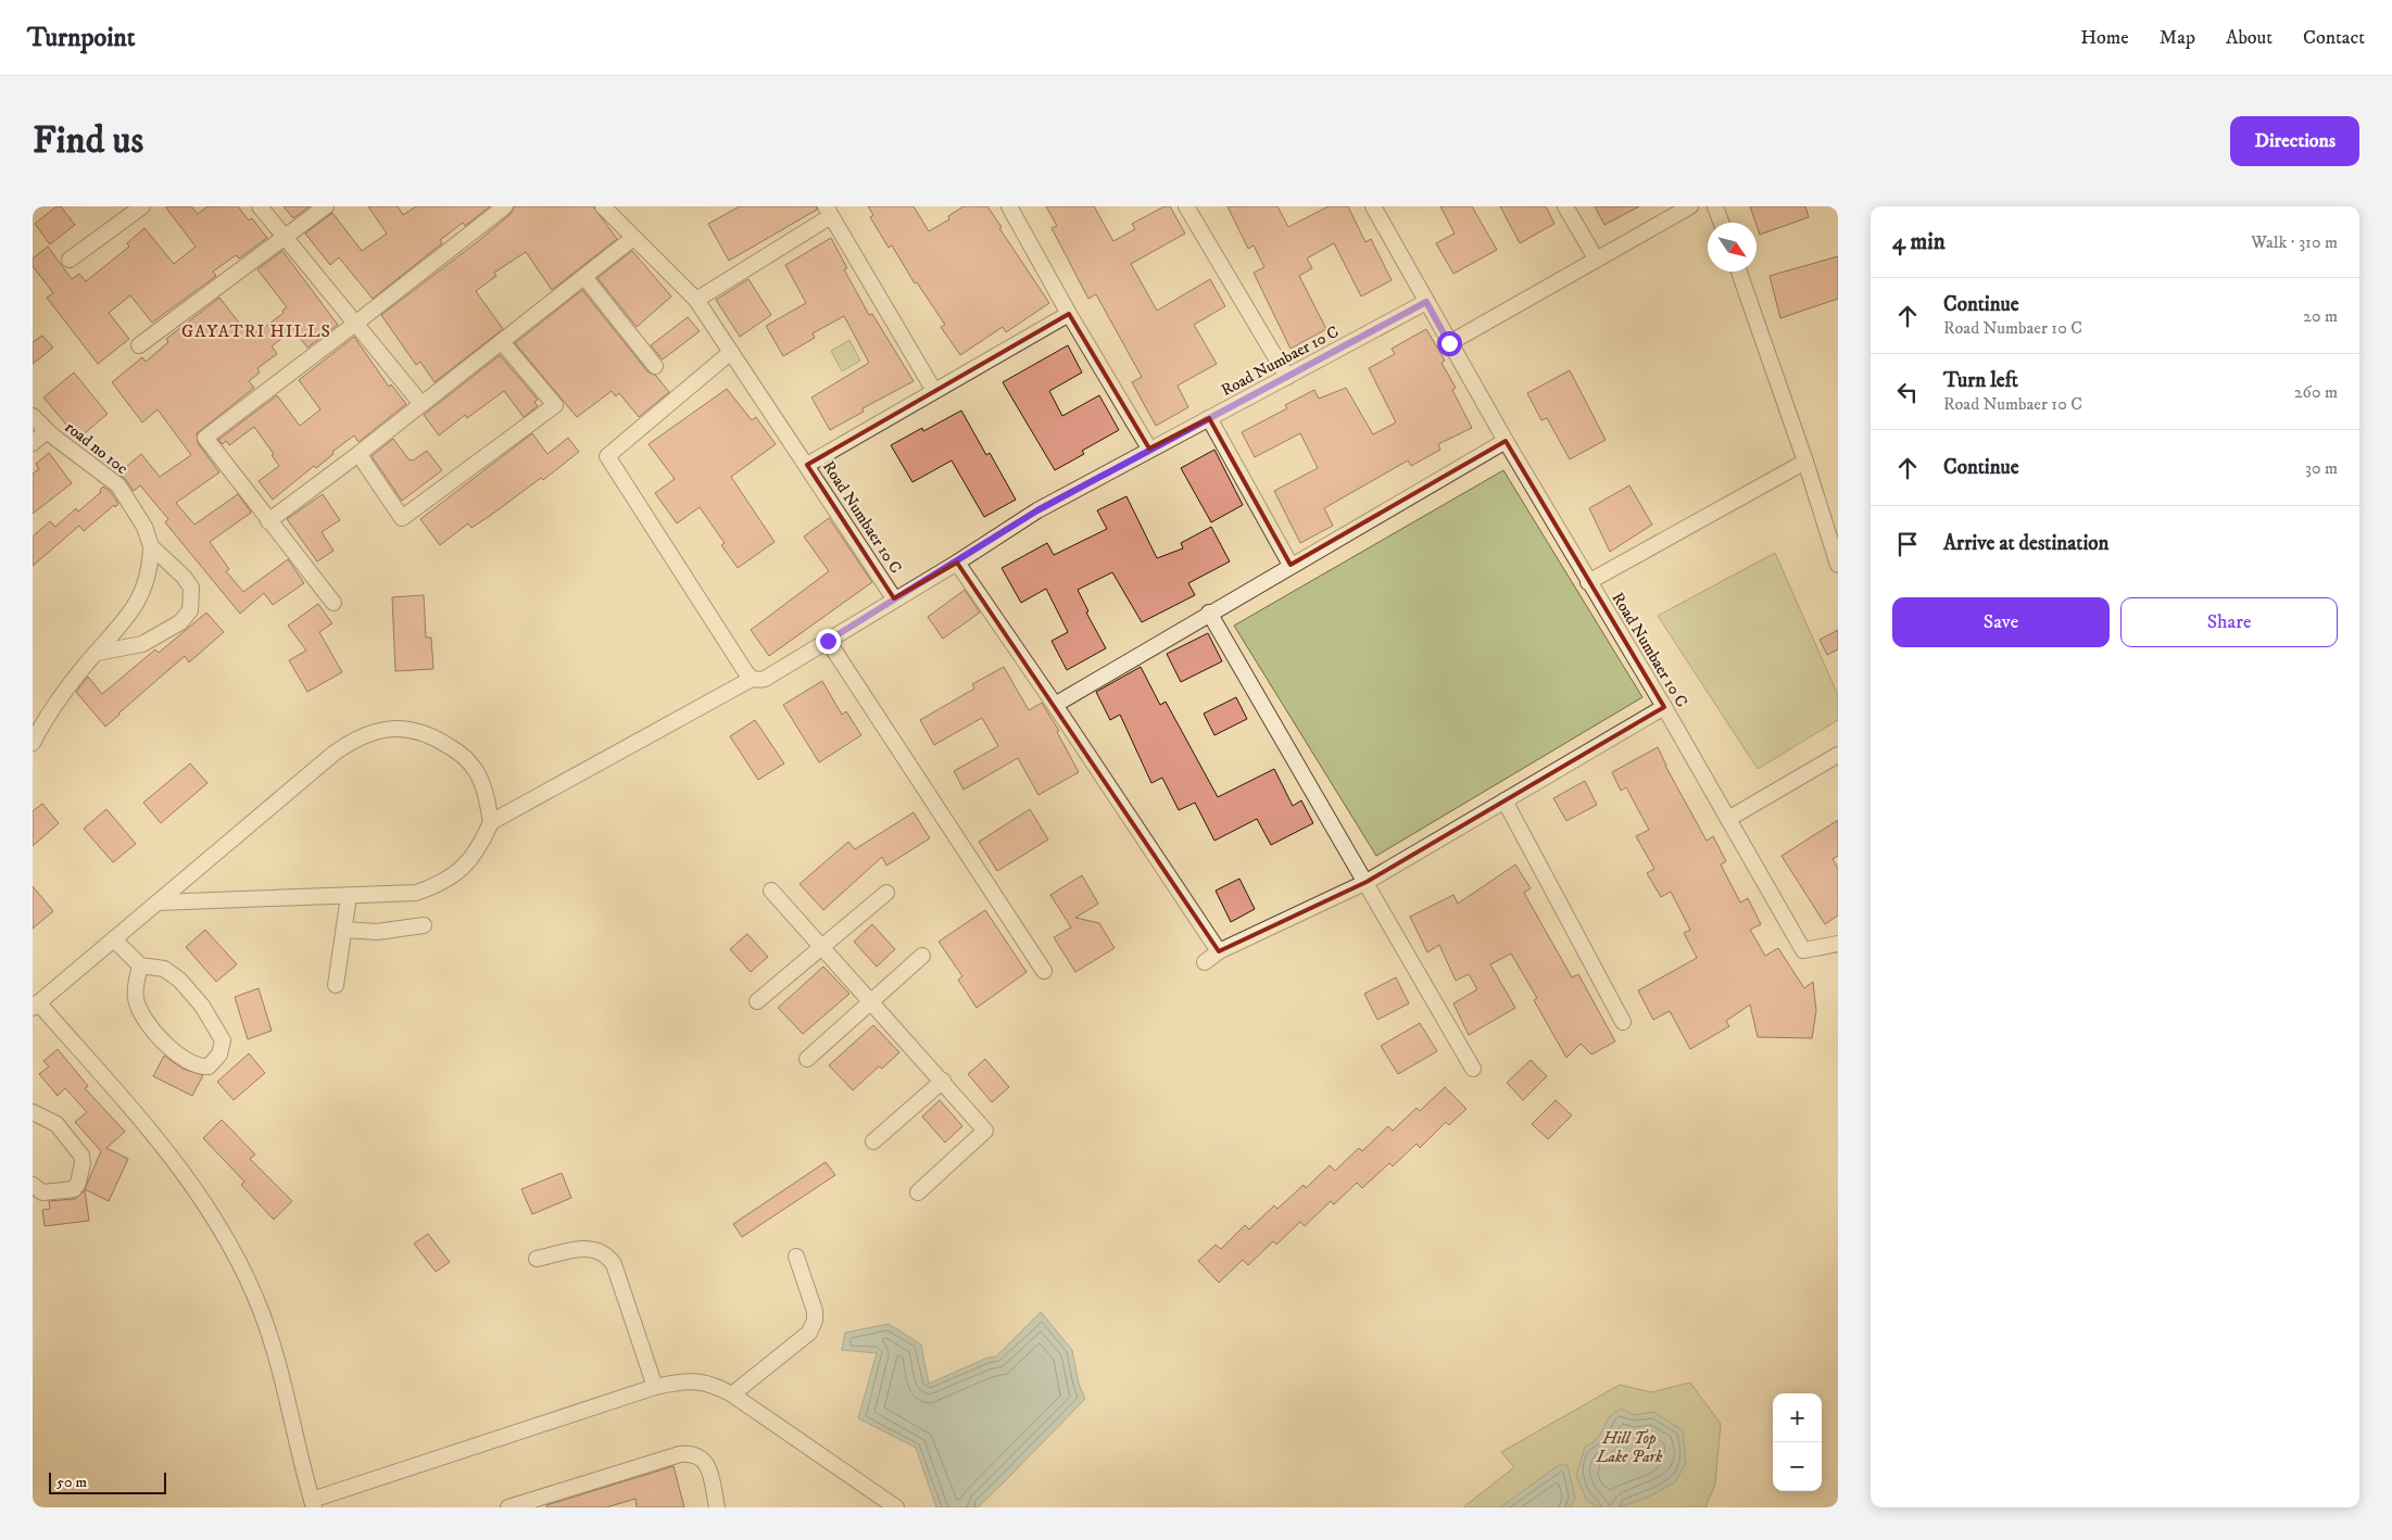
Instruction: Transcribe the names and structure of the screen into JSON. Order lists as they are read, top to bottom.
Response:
{
  "streets": {
    "street": ["Road Numbaer 10 C", "road no 10c"]
  },
  "districts": ["GAYATRI HILLS"],
  "parks": ["Hill Top Lake Park"],
  "scale_bar": "50 m",
  "north": "bottom right",
  "page": {
    "header": "Turnpoint",
    "nav": [
      "Home",
      "Map",
      "About",
      "Contact"
    ],
    "buttons": [
      "Directions",
      ["Save", "Share"]
    ],
    "title": "Find us",
    "heading": ["4 min", "Walk · 310 m"],
    "list": [
      ["Continue", "Road Numbaer 10 C", "20 m"],
      ["Turn left", "Road Numbaer 10 C", "260 m"],
      ["Continue", "30 m"],
      "Arrive at destination"
    ],
    "map_buttons": ["+", "−"],
    "scale": "50 m"
  }
}
